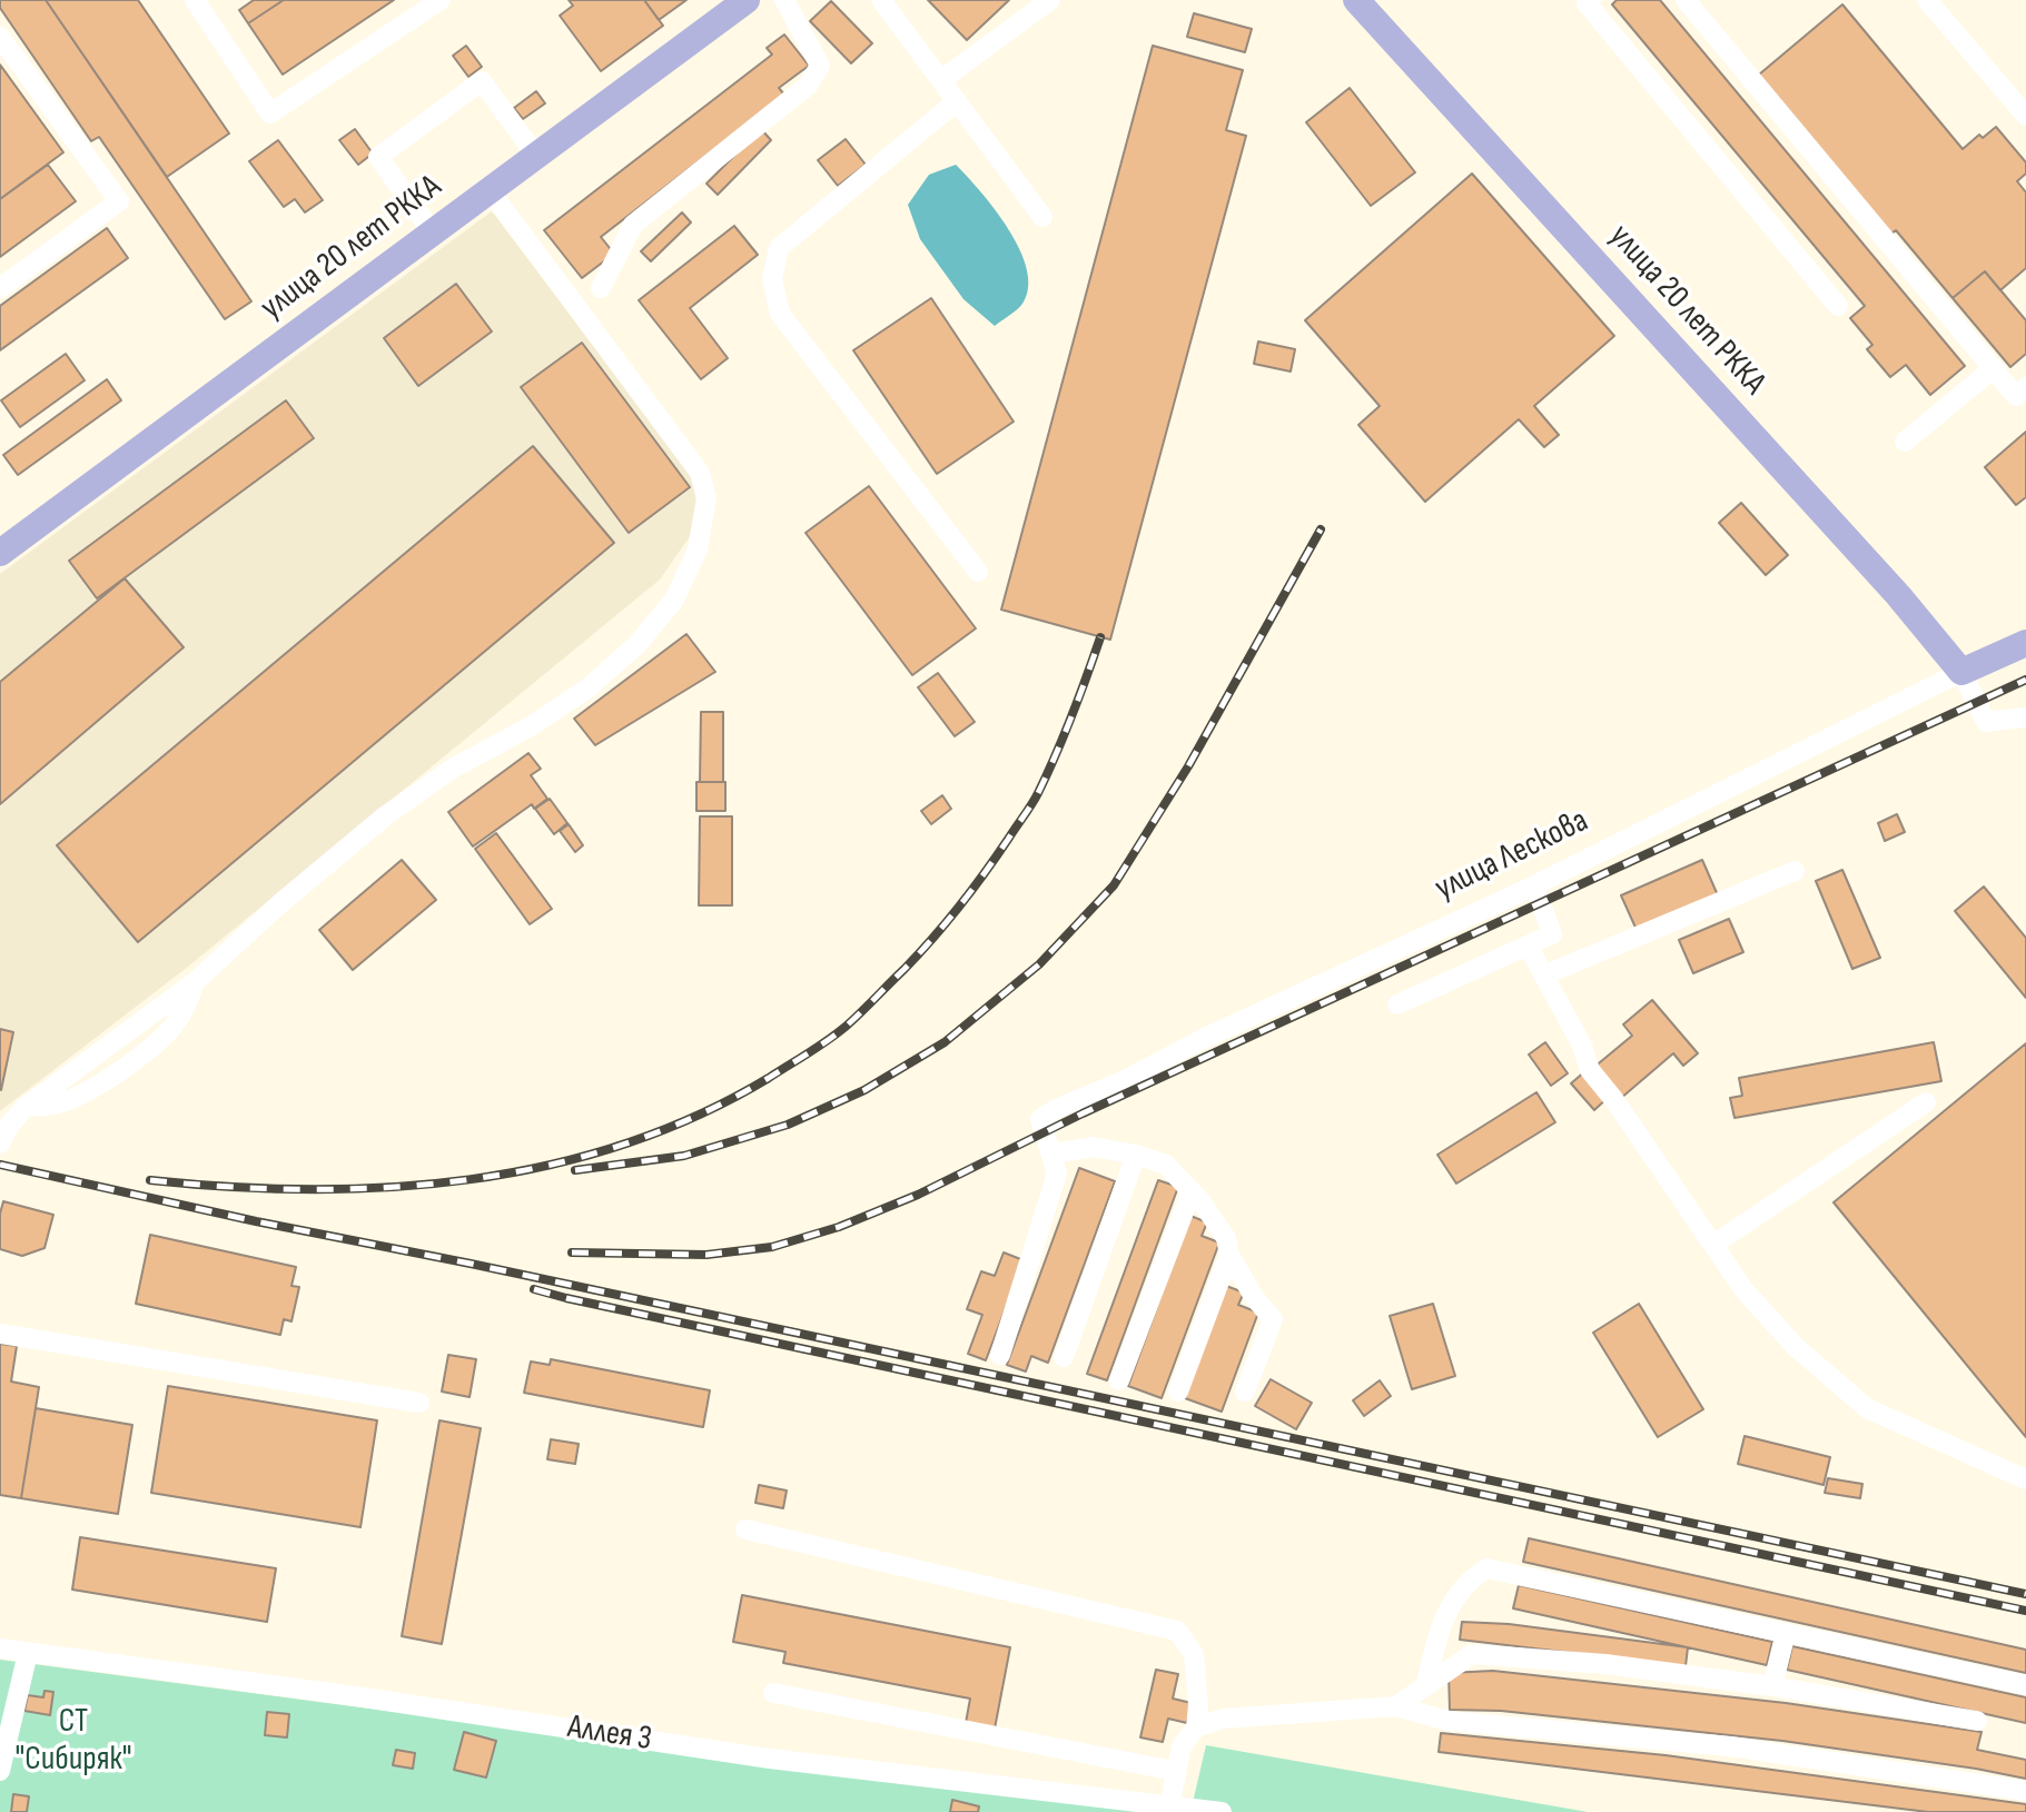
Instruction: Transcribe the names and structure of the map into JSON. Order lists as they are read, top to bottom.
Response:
{
  "streets": {
    "main road": ["улица 20 лет РККА", "улица Лескова"],
    "street": ["Аллея 3"]
  },
  "crossings": [
    ["улица 20 лет РККА", "улица Лескова"]
  ],
  "parks": ["СТ \"Сибиряк\""]
}
